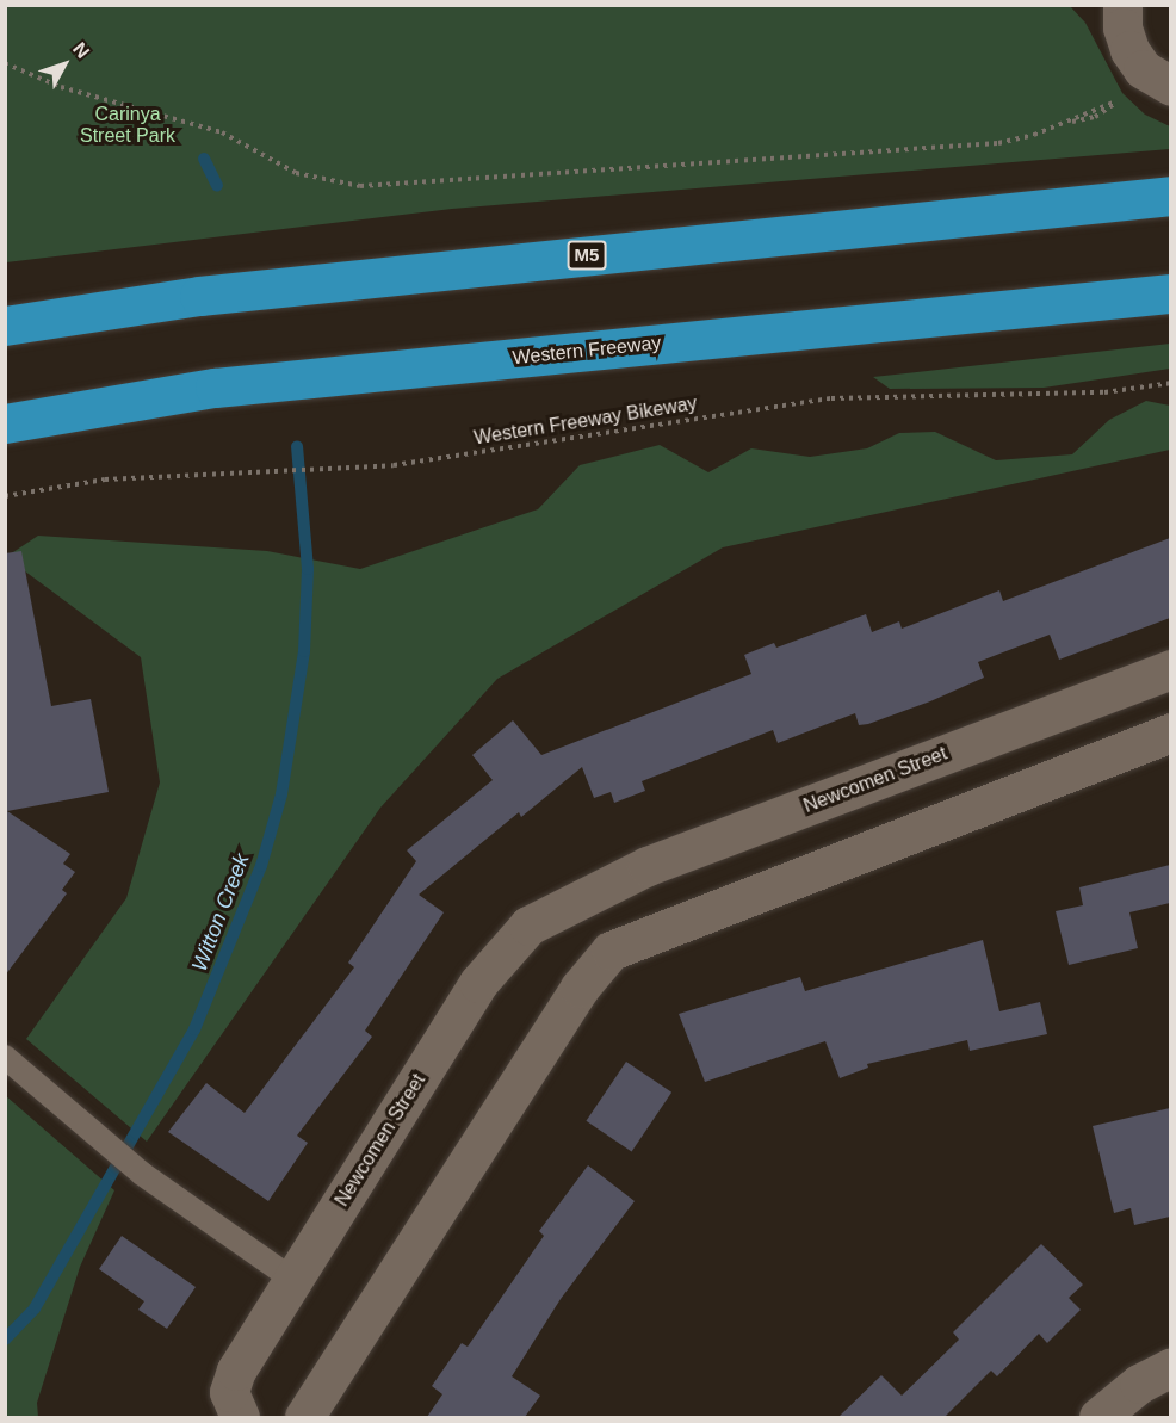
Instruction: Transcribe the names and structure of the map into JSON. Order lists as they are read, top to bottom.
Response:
{
  "streets": {
    "highway": ["M5", "Western Freeway"],
    "street": ["Newcomen Street"],
    "path": ["Western Freeway Bikeway"]
  },
  "water": ["Witton Creek"],
  "parks": ["Carinya Street Park"],
  "north": "top right"
}
